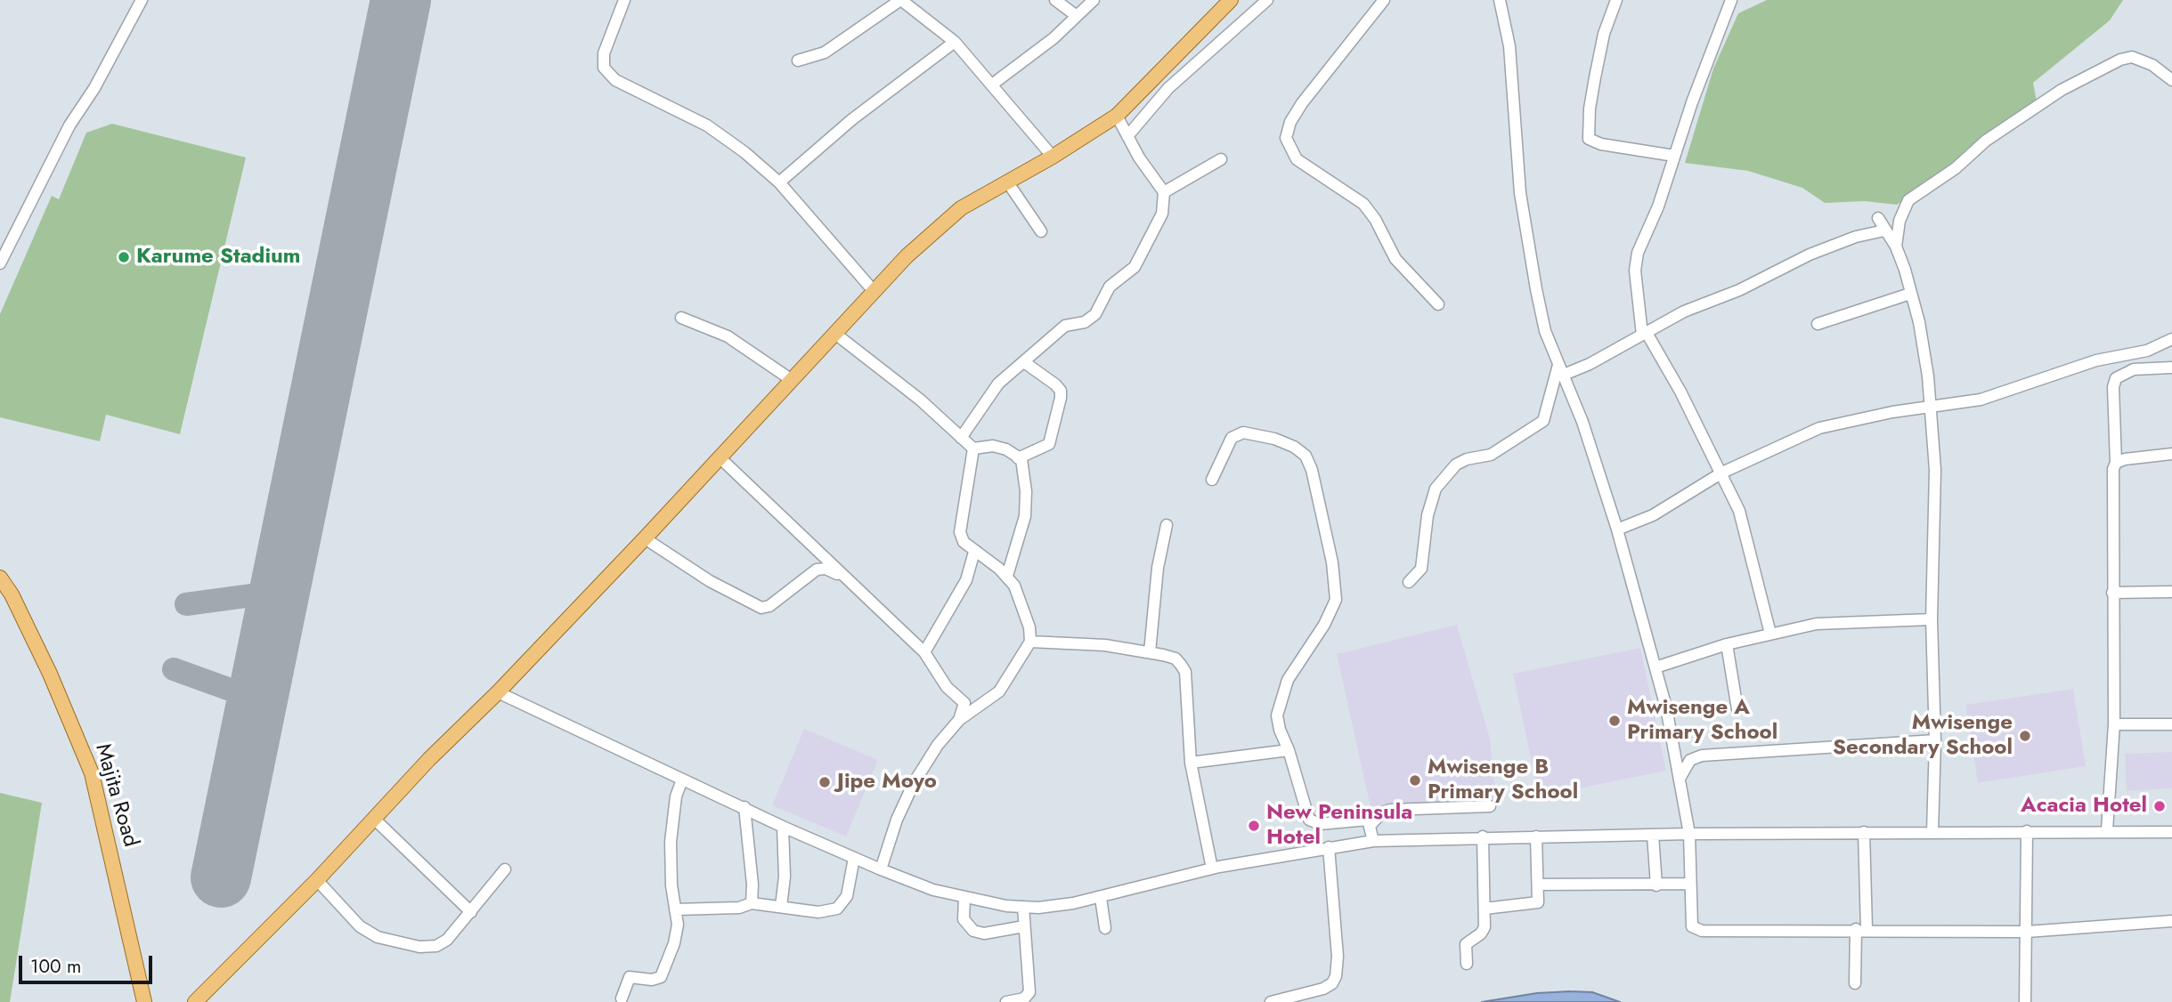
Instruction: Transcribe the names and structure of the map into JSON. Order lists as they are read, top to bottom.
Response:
{
  "streets": {
    "main road": ["Majita Road"]
  },
  "places": [
    "Karume Stadium",
    "Mwisenge A Primary School",
    "Mwisenge Secondary School",
    "Mwisenge B Primary School",
    "Jipe Moyo",
    "Acacia Hotel",
    "New Peninsula Hotel"
  ],
  "scale_bar": "100 m"
}
